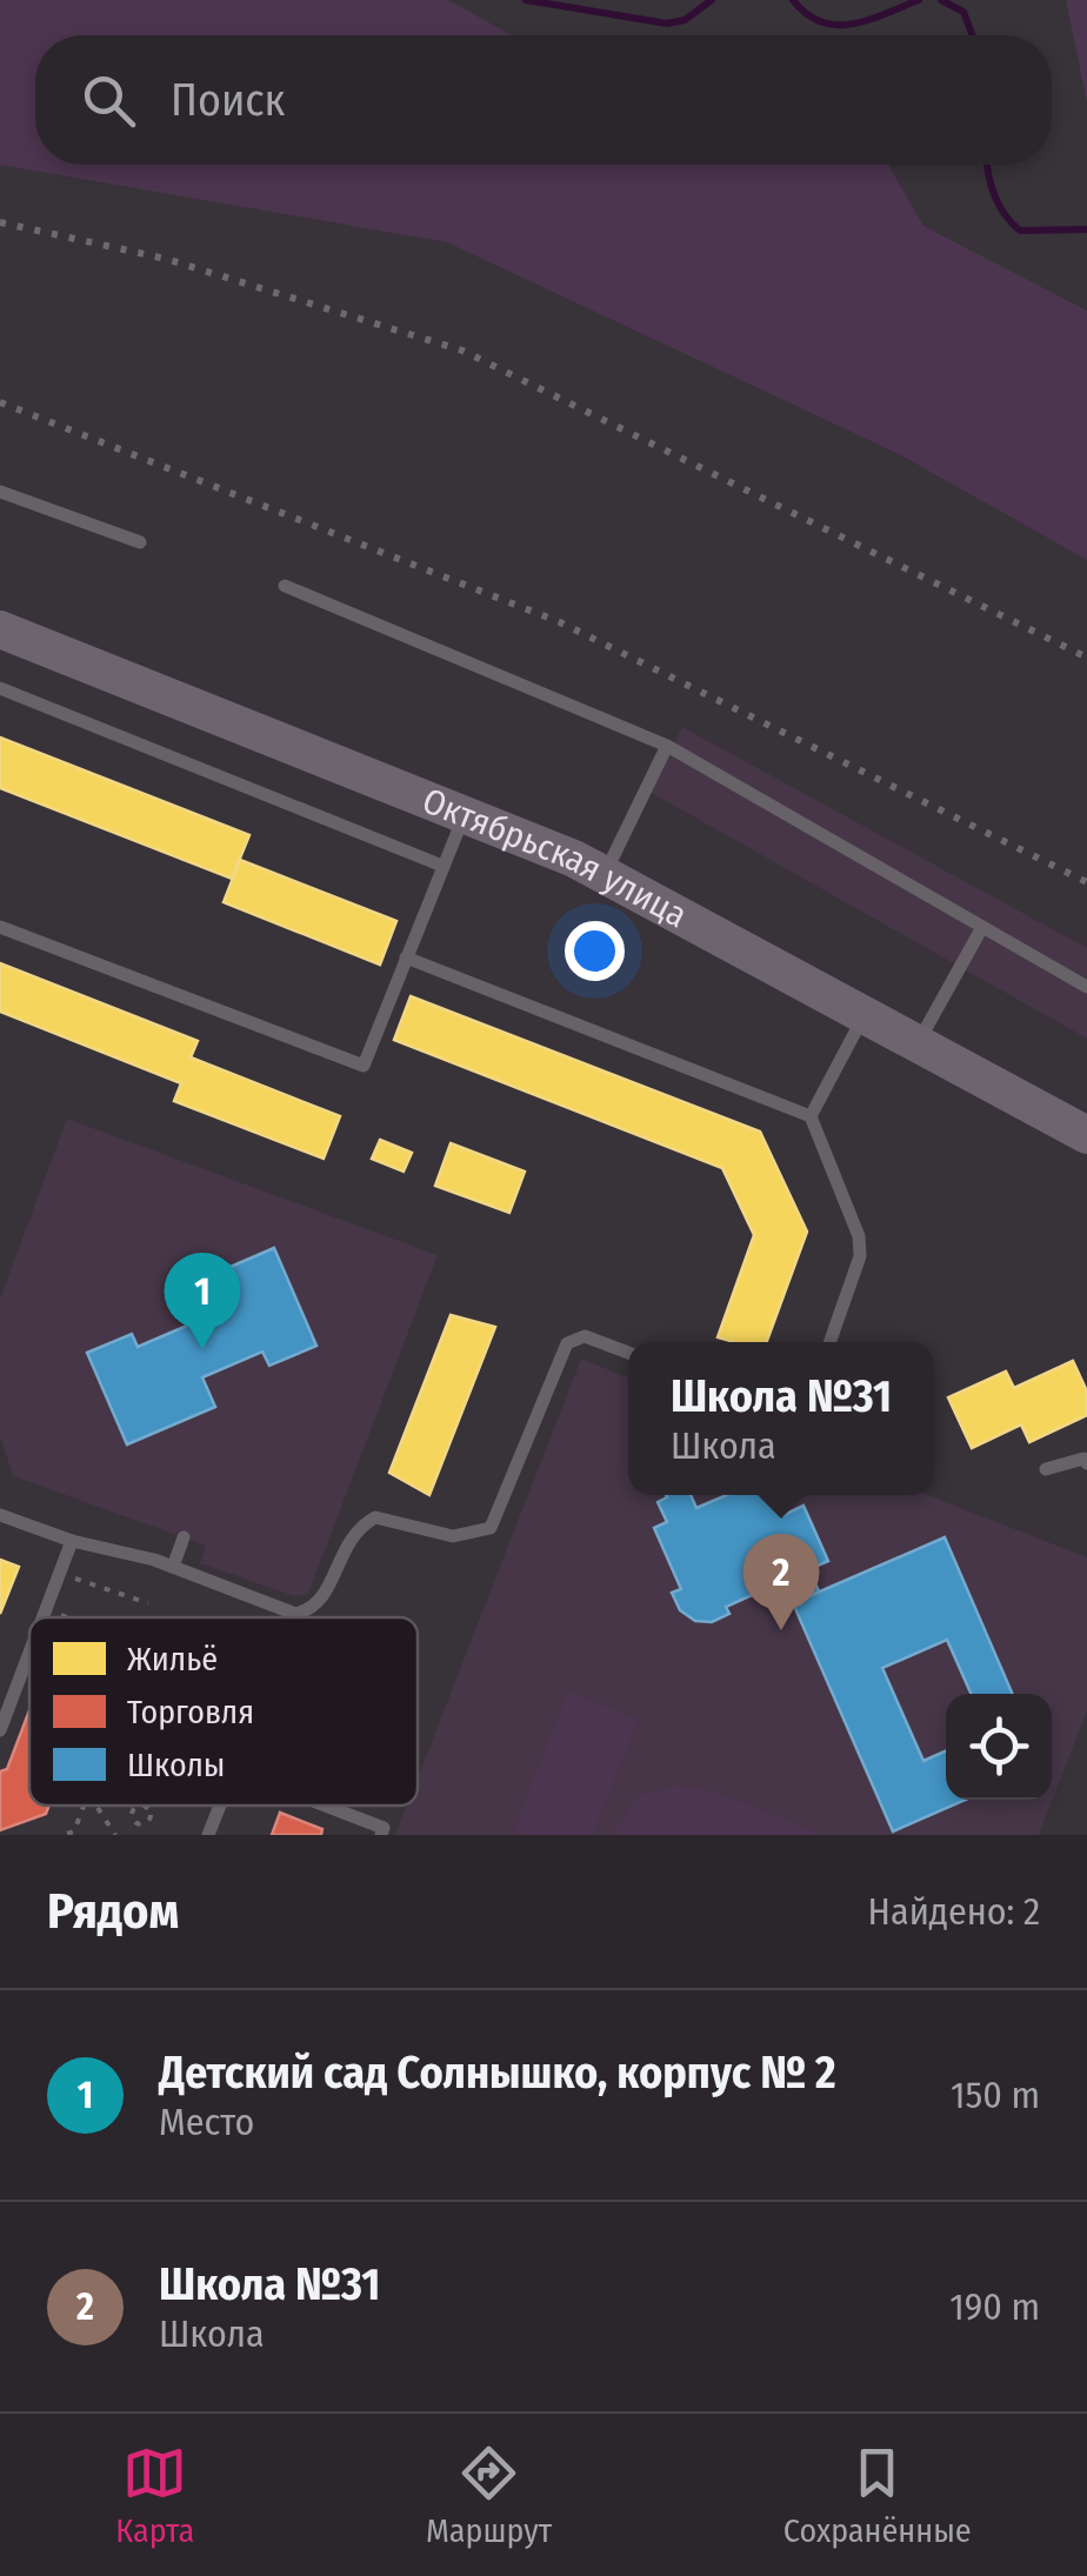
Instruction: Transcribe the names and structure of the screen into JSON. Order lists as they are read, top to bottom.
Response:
{
  "streets": {
    "main road": ["Октябрьская улица"]
  },
  "legend": ["Жильё", "Торговля", "Школы"],
  "page": {
    "search": "Поиск",
    "pins": ["1", "2"],
    "popup": ["Школа №31", "Школа"],
    "heading": ["Рядом", "Найдено: 2"],
    "list": [
      {
        "mark": "1",
        "name": "Детский сад Солнышко, корпус № 2",
        "note": "Место",
        "value": "150 m"
      },
      {
        "mark": "2",
        "name": "Школа №31",
        "note": "Школа",
        "value": "190 m"
      }
    ],
    "nav": ["Карта", "Маршрут", "Сохранённые"]
  }
}
